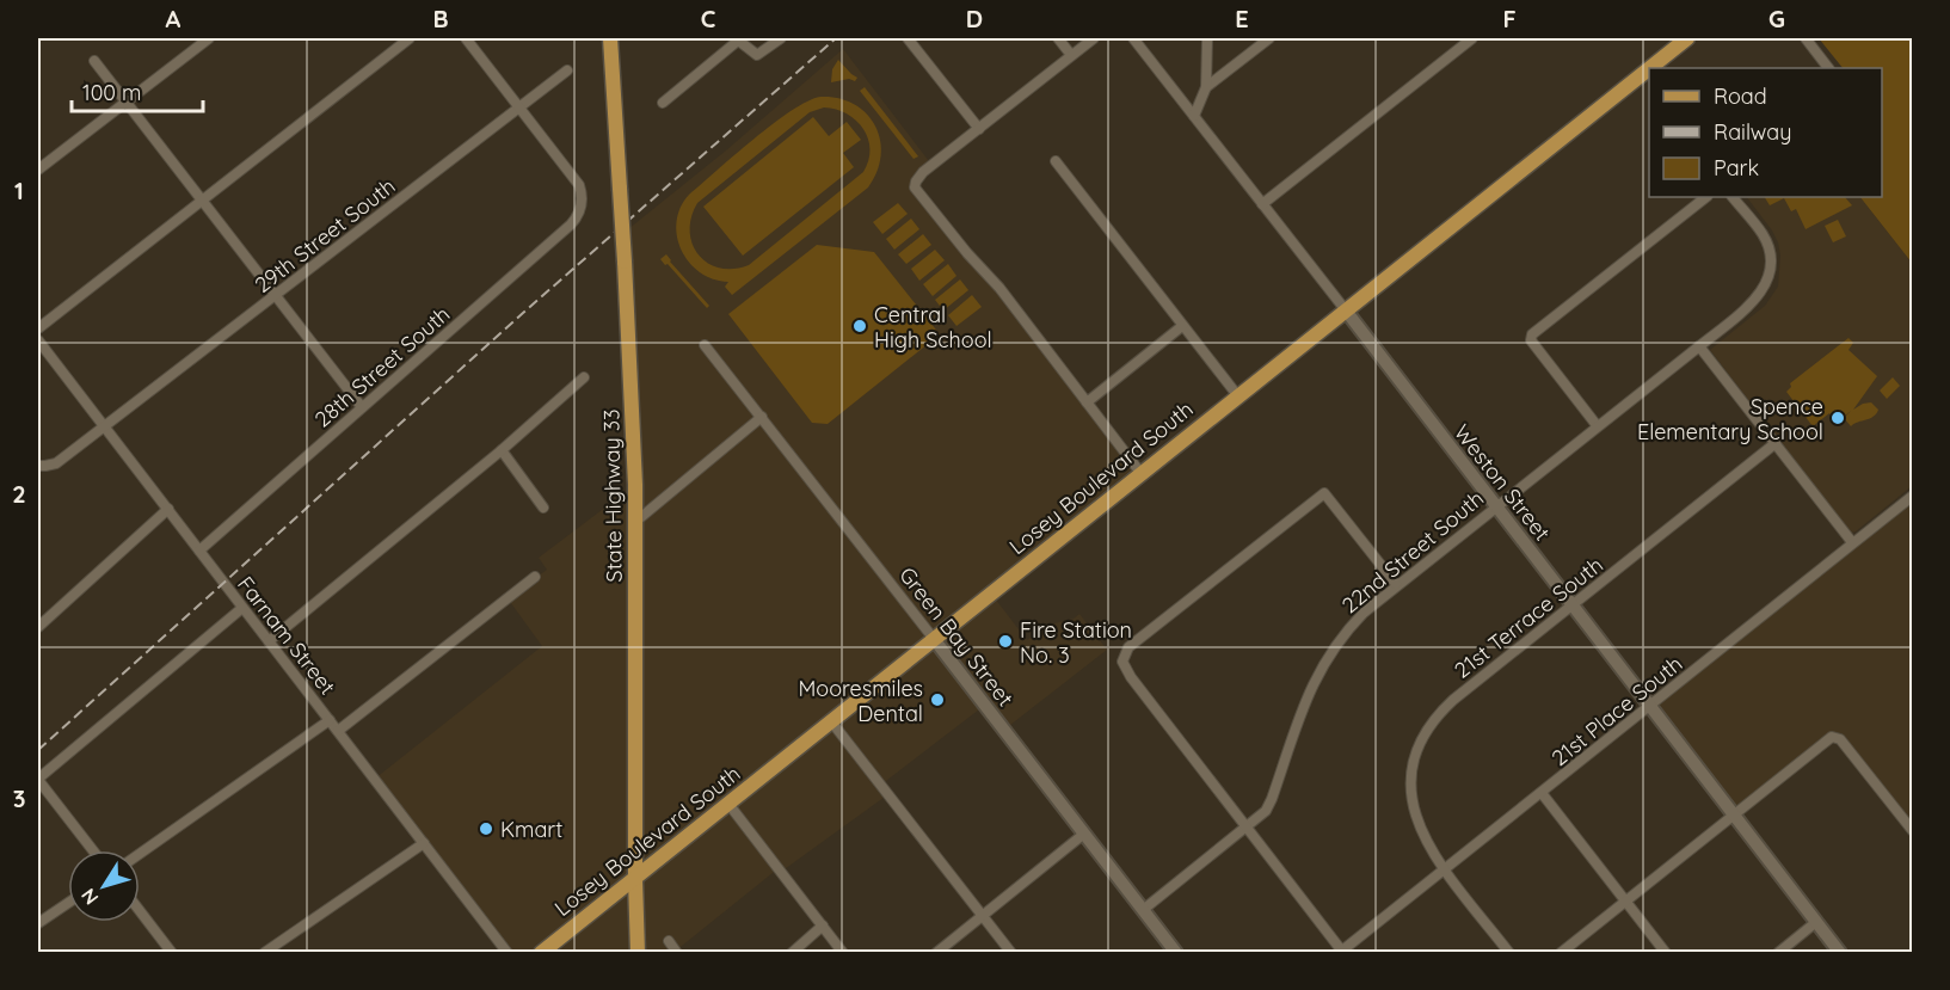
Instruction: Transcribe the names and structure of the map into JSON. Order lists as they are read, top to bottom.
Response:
{
  "streets": {
    "main road": ["Losey Boulevard South", "State Highway 33"],
    "street": [
      "29th Street South",
      "28th Street South",
      "Weston Street",
      "22nd Street South",
      "21st Terrace South",
      "Farnam Street",
      "Green Bay Street",
      "21st Place South"
    ]
  },
  "crossings": [
    ["29th Street South", "28th Street South"],
    ["29th Street South", "Farnam Street"],
    ["28th Street South", "Farnam Street"],
    ["Losey Boulevard South", "Weston Street"],
    ["Losey Boulevard South", "State Highway 33"],
    ["Losey Boulevard South", "Green Bay Street"],
    ["Weston Street", "22nd Street South"],
    ["Weston Street", "21st Terrace South"],
    ["Weston Street", "21st Place South"],
    ["22nd Street South", "Green Bay Street"],
    ["21st Terrace South", "21st Place South"]
  ],
  "places": [
    "Central High School",
    "Spence Elementary School",
    "Fire Station No. 3",
    "Mooresmiles Dental",
    "Kmart"
  ],
  "legend": ["Road", "Railway", "Park"],
  "scale_bar": "100 m",
  "north": "bottom left",
  "grid": {
    "columns": [
      "A",
      "B",
      "C",
      "D",
      "E",
      "F",
      "G"
    ],
    "rows": ["1", "2", "3"]
  }
}
